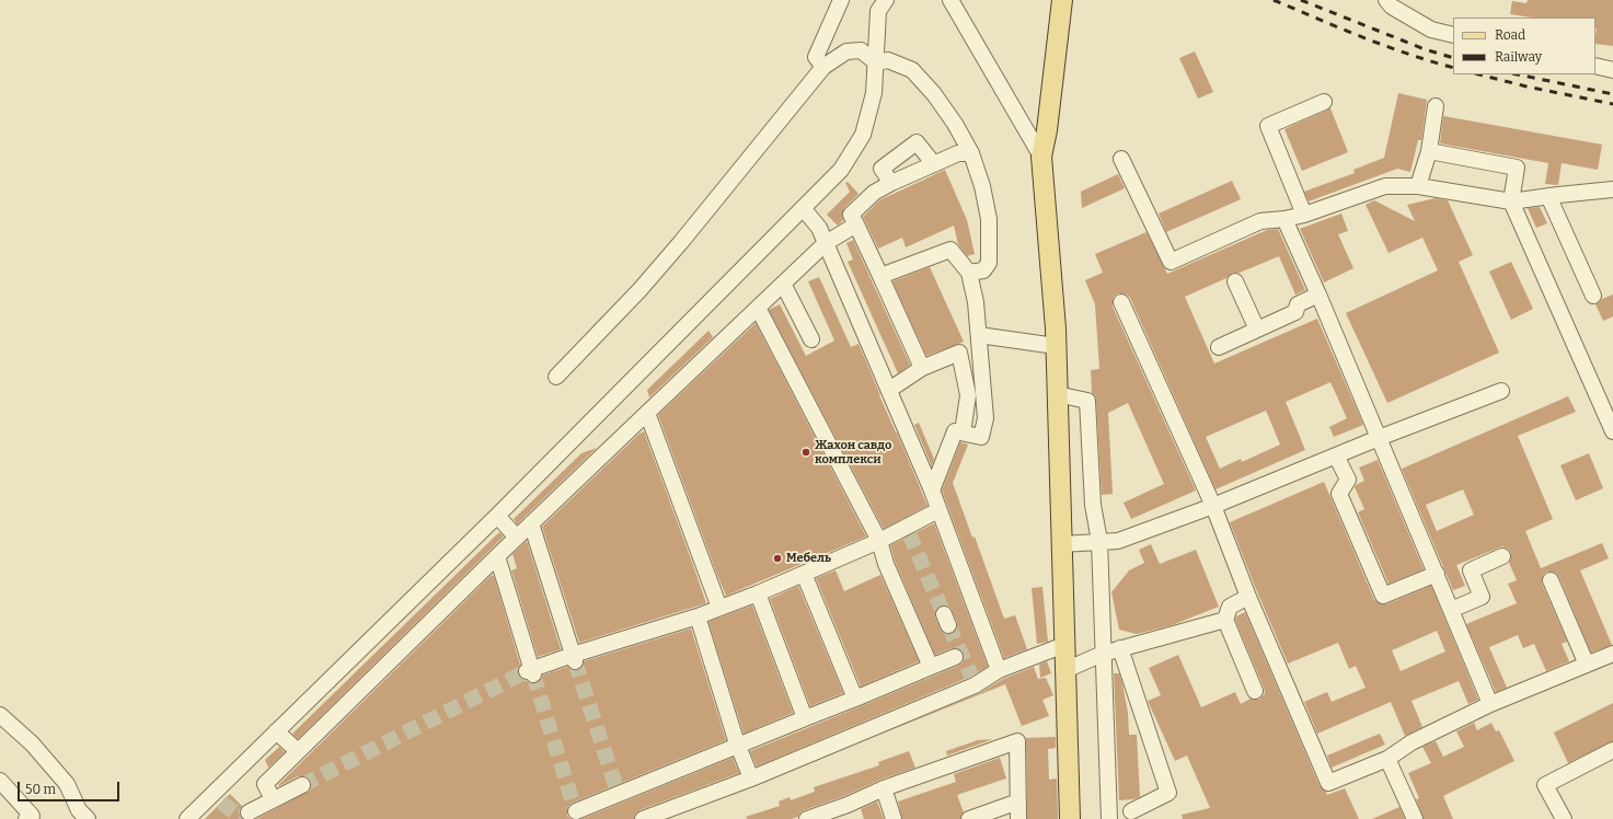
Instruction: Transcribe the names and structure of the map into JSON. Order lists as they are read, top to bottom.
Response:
{
  "places": ["Жахон савдо комплекси", "Мебель"],
  "legend": ["Road", "Railway"],
  "scale_bar": "50 m"
}
